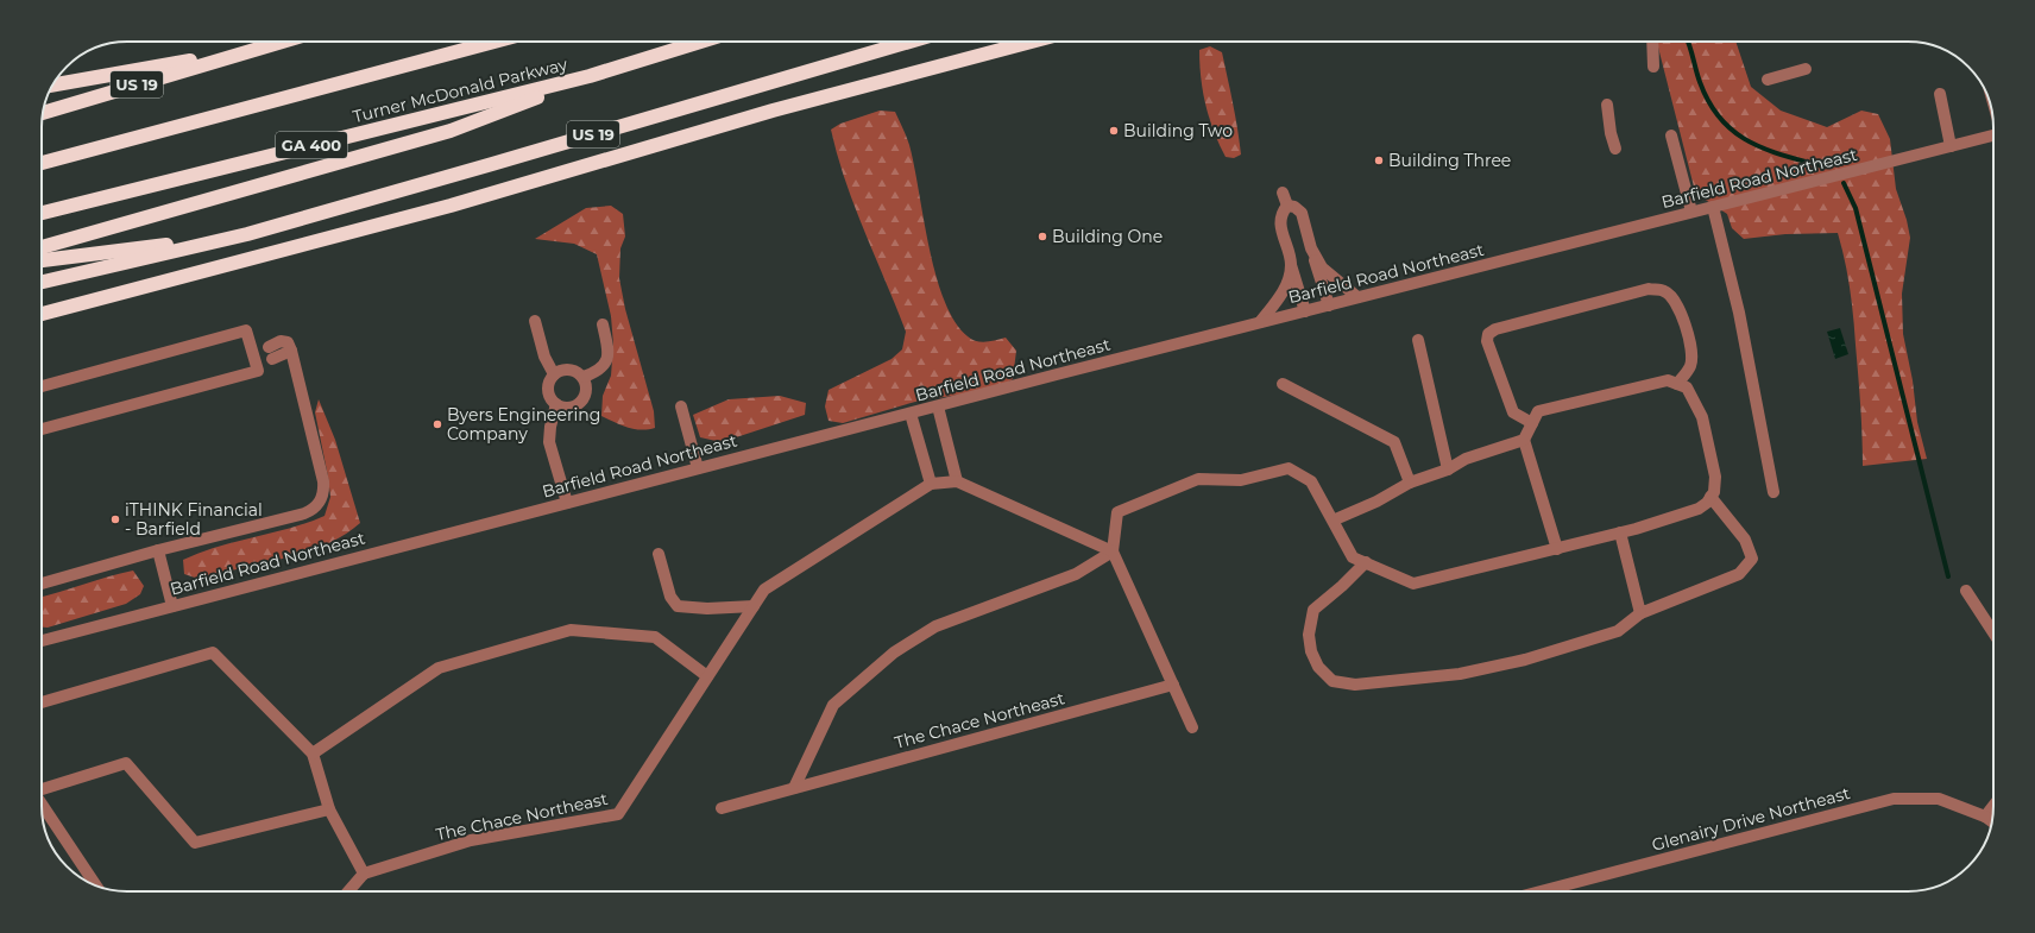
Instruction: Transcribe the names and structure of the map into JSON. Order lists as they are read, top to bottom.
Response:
{
  "streets": {
    "highway": ["US 19", "Turner McDonald Parkway", "GA 400"],
    "street": ["Barfield Road Northeast", "The Chace Northeast", "Glenairy Drive Northeast"]
  },
  "places": [
    "Building Two",
    "Building Three",
    "Building One",
    "Byers Engineering Company",
    "iTHINK Financial - Barfield"
  ]
}
